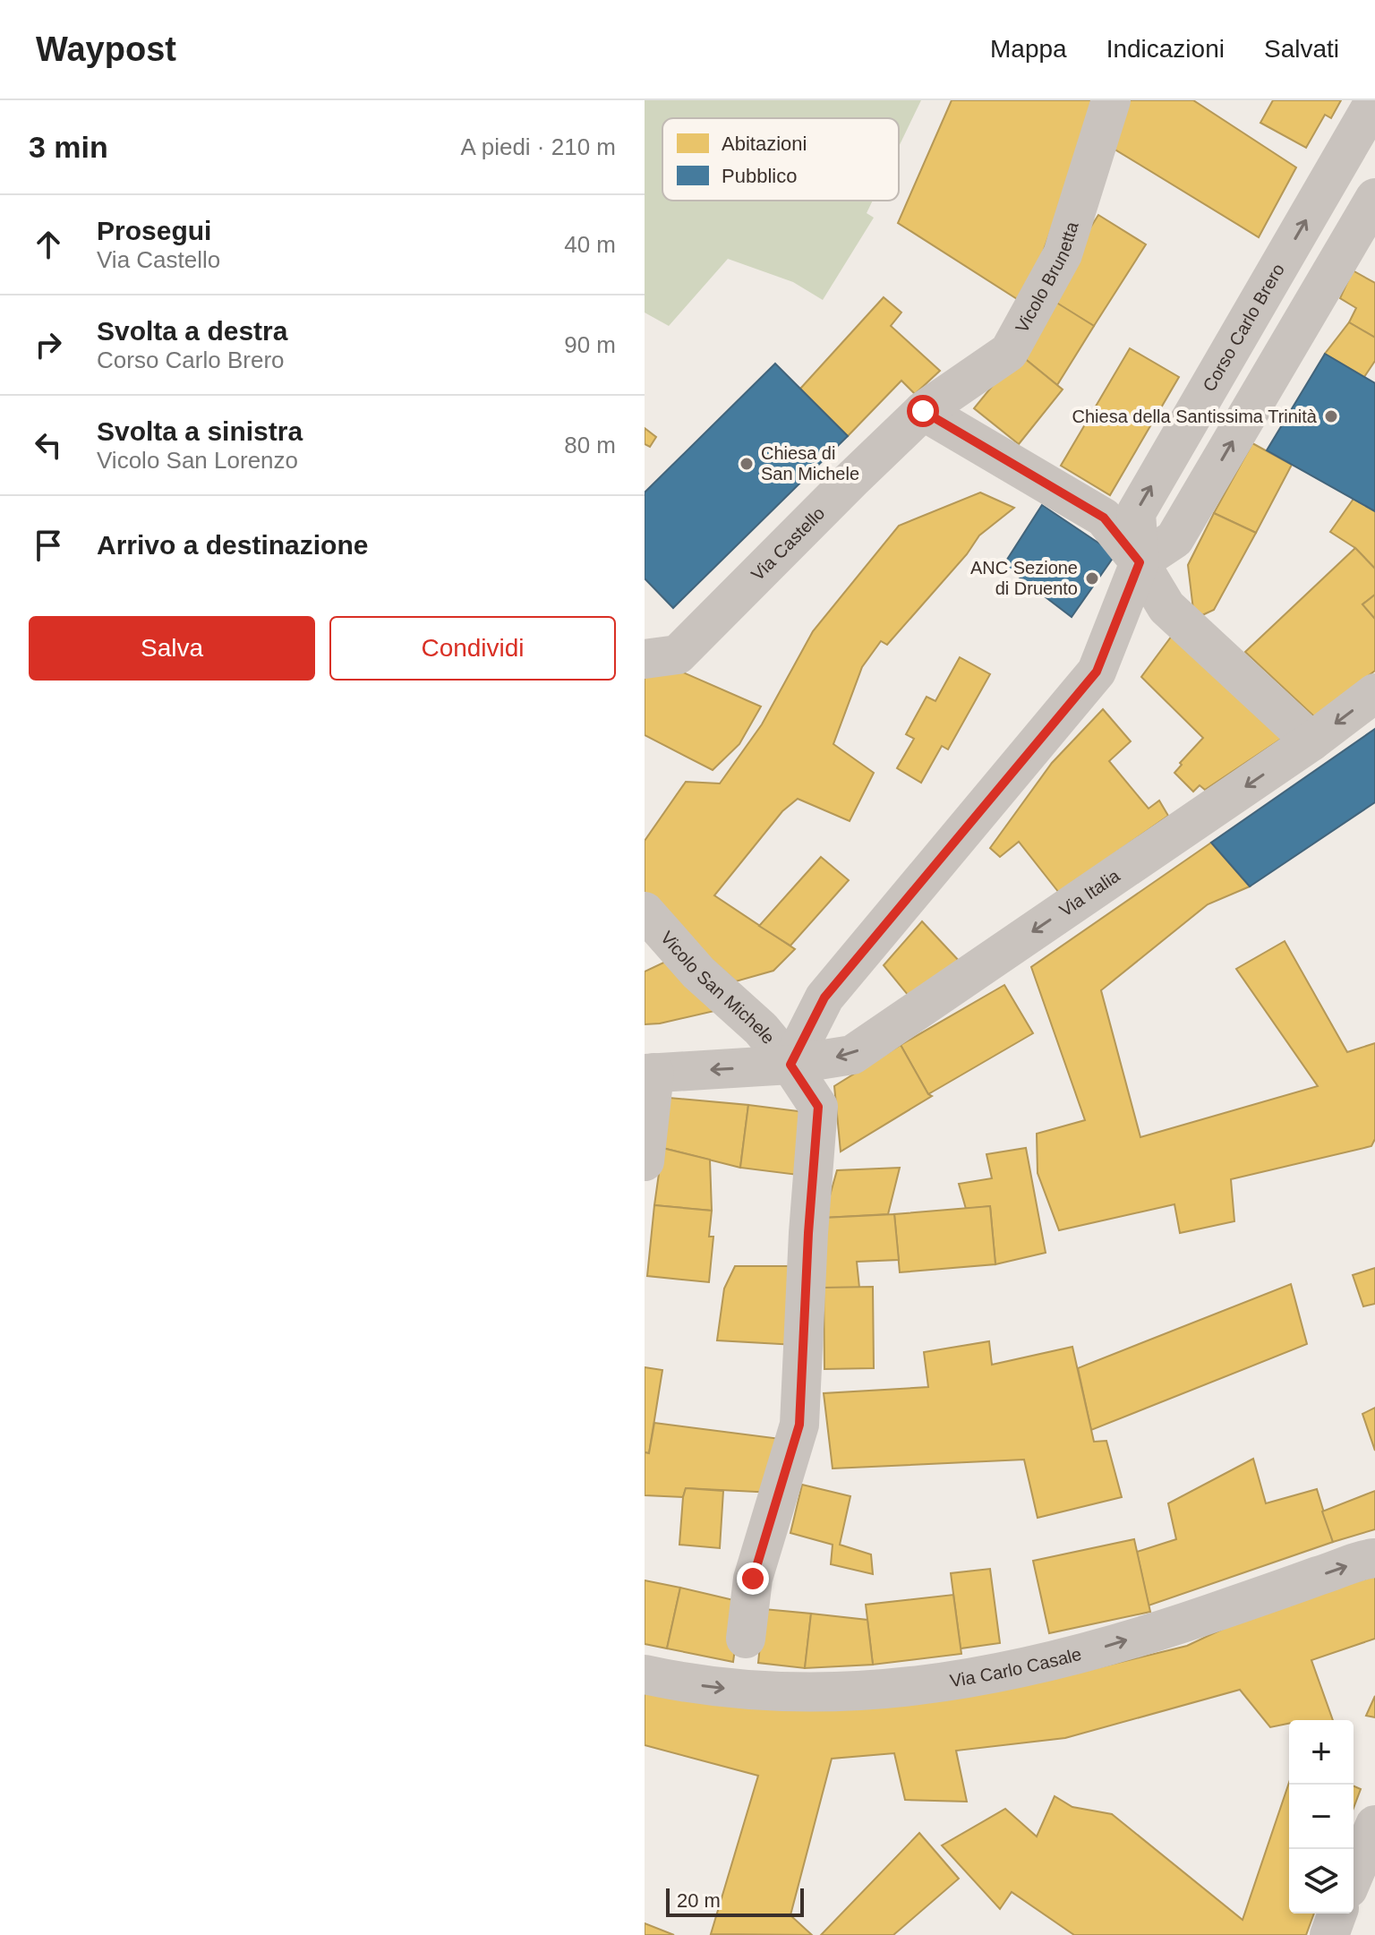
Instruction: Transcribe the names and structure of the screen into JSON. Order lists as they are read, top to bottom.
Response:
{
  "streets": {
    "street": [
      "Vicolo Brunetta",
      "Corso Carlo Brero",
      "Via Castello",
      "Via Italia",
      "Vicolo San Michele",
      "Via Carlo Casale"
    ]
  },
  "crossings": [
    ["Vicolo Brunetta", "Via Castello"],
    ["Corso Carlo Brero", "Via Italia"],
    ["Corso Carlo Brero", "Vicolo San Michele"],
    ["Via Italia", "Vicolo San Michele"]
  ],
  "one_way": ["Via Italia", "Via Carlo Casale"],
  "places": ["Chiesa della Santissima Trinità", "Chiesa di San Michele", "ANC Sezione di Druento"],
  "legend": ["Abitazioni", "Pubblico"],
  "scale_bar": "20 m",
  "page": {
    "header": "Waypost",
    "nav": ["Mappa", "Indicazioni", "Salvati"],
    "heading": ["3 min", "A piedi · 210 m"],
    "list": [
      ["Prosegui", "Via Castello", "40 m"],
      ["Svolta a destra", "Corso Carlo Brero", "90 m"],
      ["Svolta a sinistra", "Vicolo San Lorenzo", "80 m"],
      "Arrivo a destinazione"
    ],
    "buttons": ["Salva", "Condividi"],
    "map_buttons": ["+", "−"],
    "scale": "20 m"
  }
}
